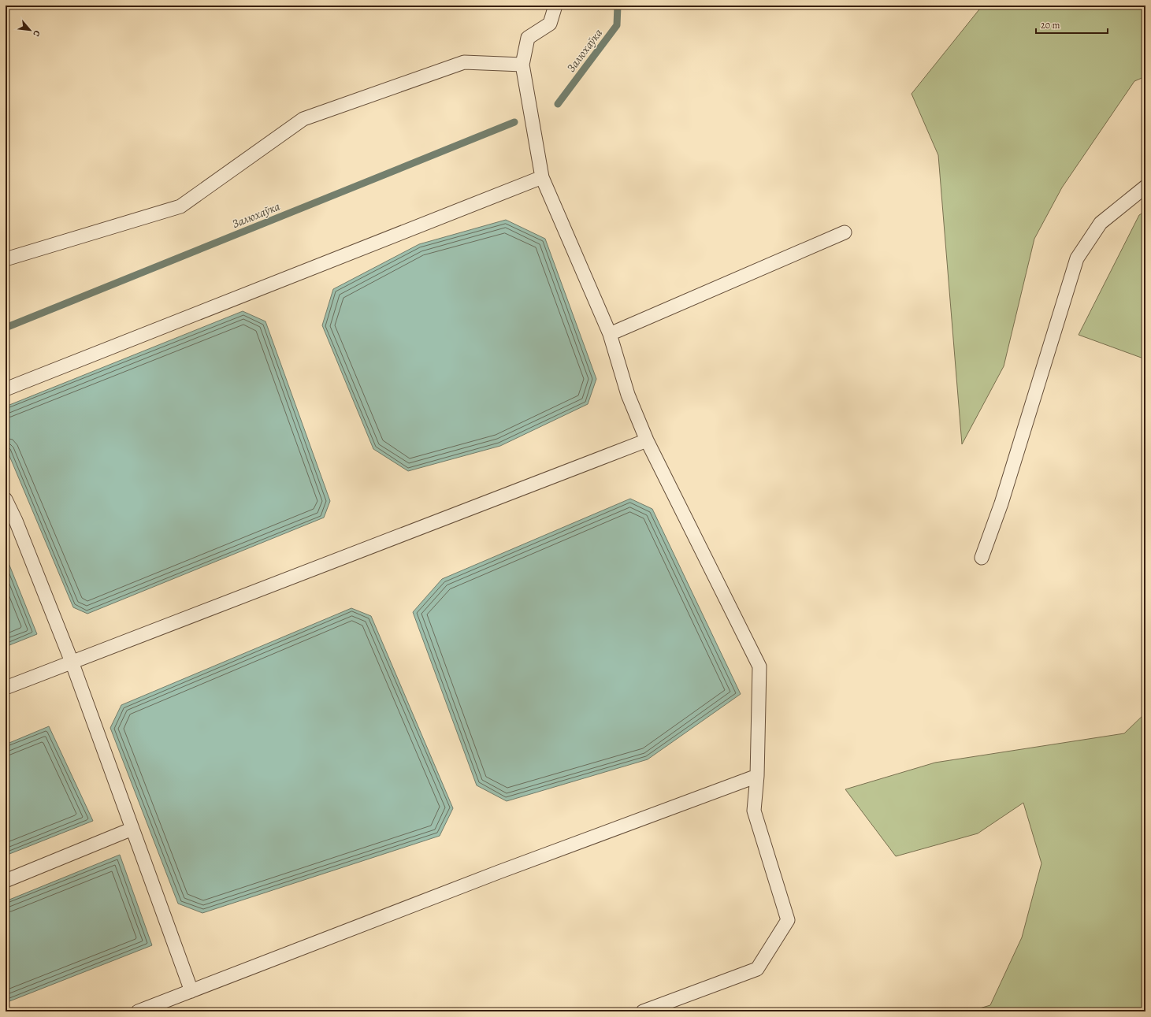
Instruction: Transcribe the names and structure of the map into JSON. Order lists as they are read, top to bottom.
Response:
{
  "water": ["Залюхаўка"],
  "scale_bar": "20 m",
  "north": "bottom right"
}
